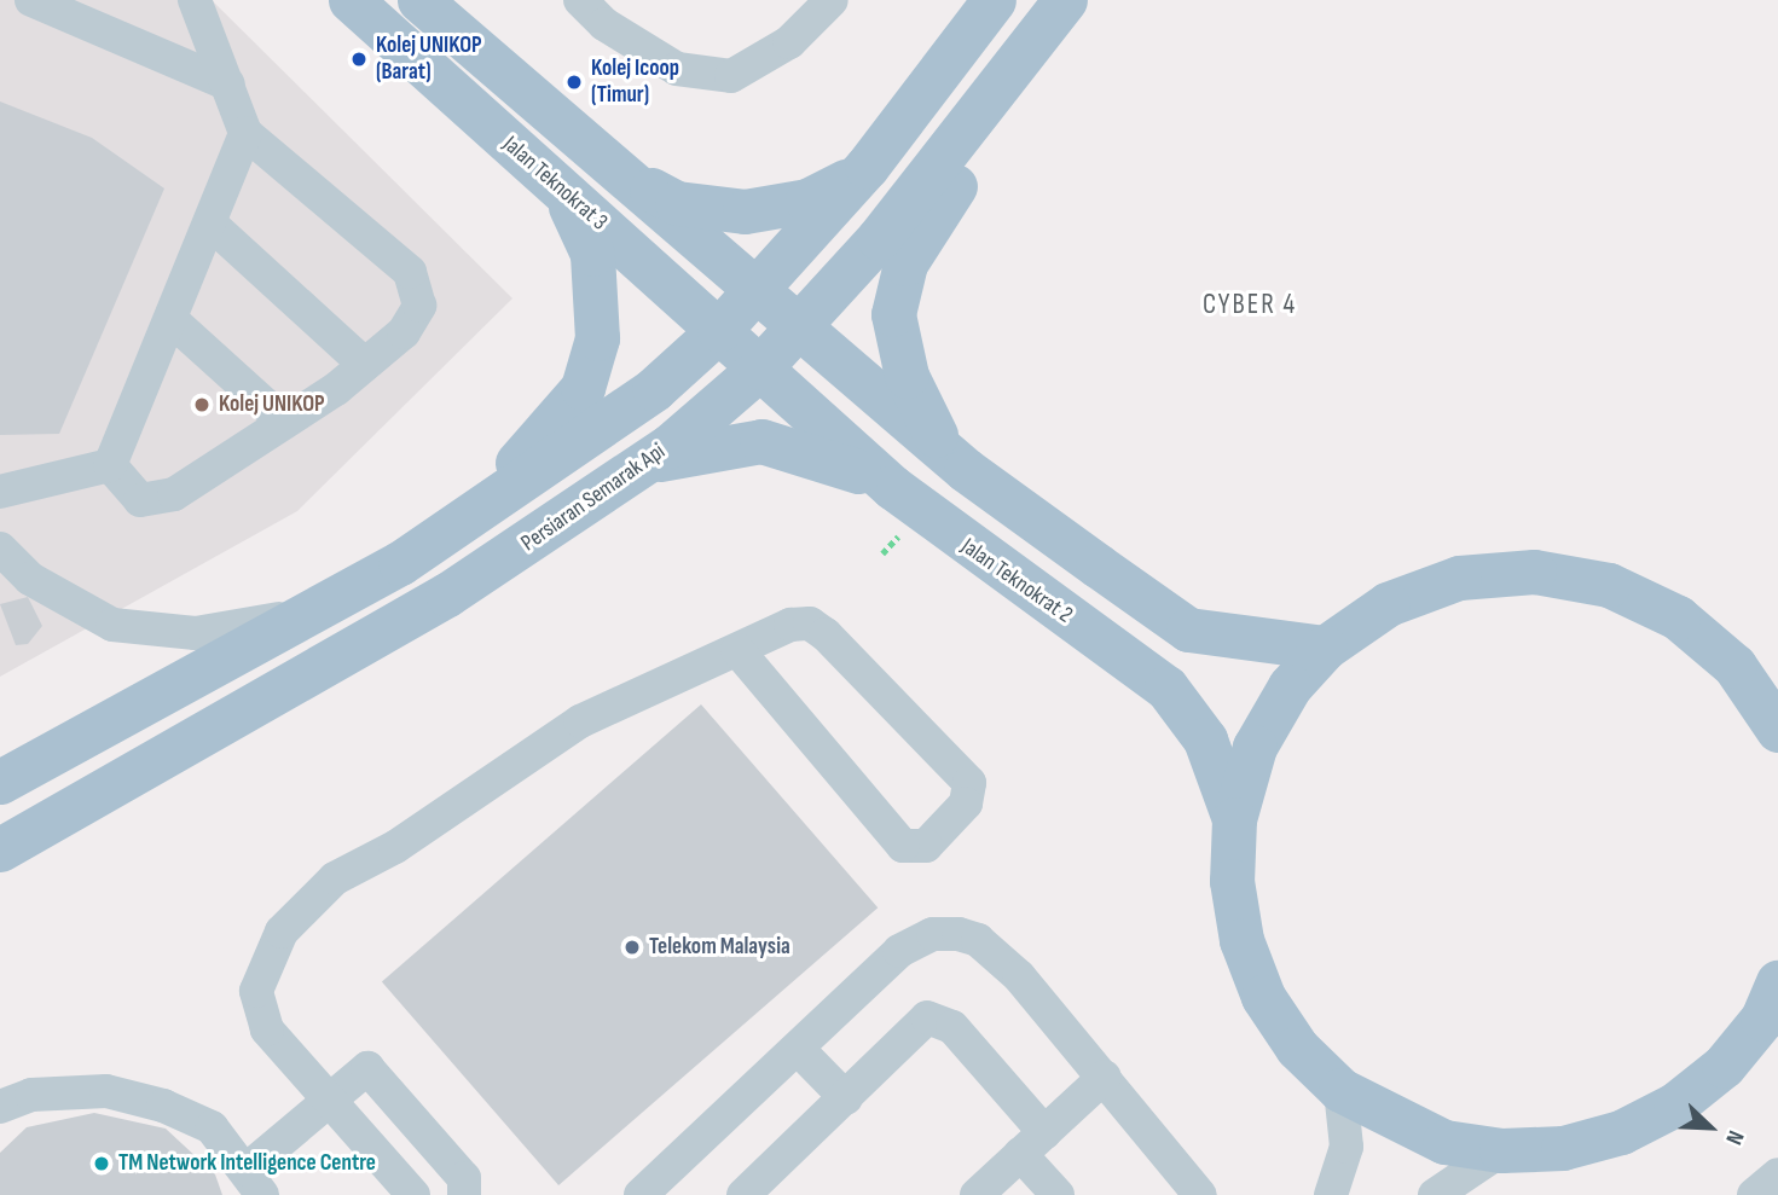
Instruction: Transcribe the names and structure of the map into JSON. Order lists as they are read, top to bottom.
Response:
{
  "streets": {
    "main road": ["Jalan Teknokrat 3", "Persiaran Semarak Api", "Jalan Teknokrat 2"]
  },
  "crossings": [
    ["Jalan Teknokrat 3", "Persiaran Semarak Api"],
    ["Jalan Teknokrat 3", "Jalan Teknokrat 2"],
    ["Persiaran Semarak Api", "Jalan Teknokrat 2"]
  ],
  "districts": ["CYBER 4"],
  "places": [
    "Kolej UNIKOP (Barat)",
    "Kolej Icoop (Timur)",
    "Kolej UNIKOP",
    "Telekom Malaysia",
    "TM Network Intelligence Centre"
  ],
  "north": "bottom right"
}
